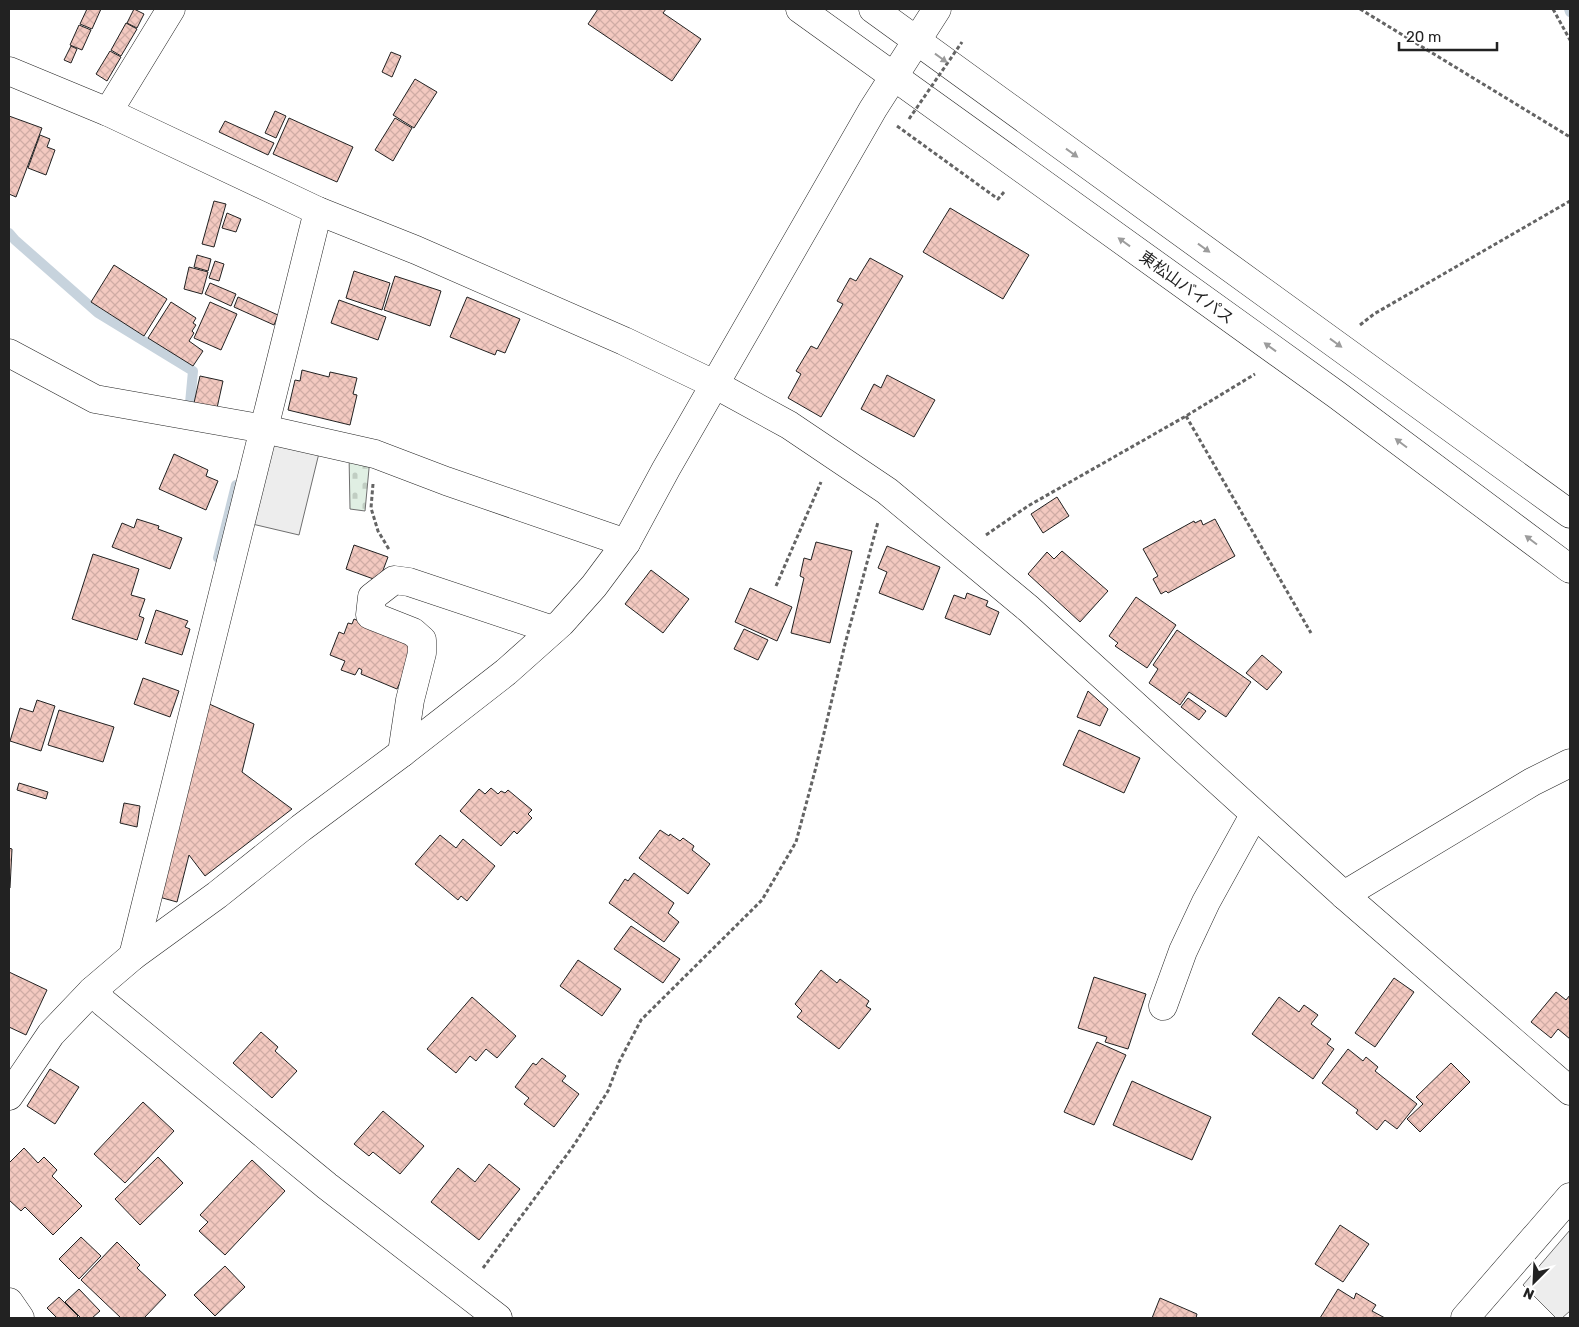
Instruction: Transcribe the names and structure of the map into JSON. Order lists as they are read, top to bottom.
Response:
{
  "streets": {
    "main road": ["東松山バイパス"]
  },
  "scale_bar": "20 m",
  "north": "bottom left"
}
